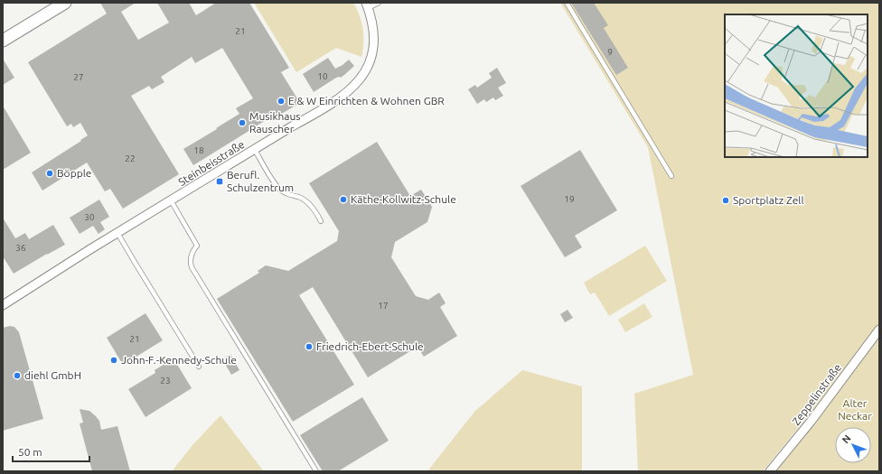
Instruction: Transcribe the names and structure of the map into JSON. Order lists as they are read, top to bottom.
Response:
{
  "streets": {
    "street": ["Steinbeisstraße", "Zeppelinstraße"]
  },
  "parks": ["Alter Neckar"],
  "places": {
    "other": [
      "E & W Einrichten & Wohnen GBR",
      "Musikhaus Rauscher",
      "Böpple",
      "Käthe-Kollwitz-Schule",
      "Sportplatz Zell",
      "Friedrich-Ebert-Schule",
      "John-F.-Kennedy-Schule",
      "diehl GmbH"
    ],
    "transit": ["Berufl. Schulzentrum"]
  },
  "house_numbers": [
    "21",
    "9",
    "10",
    "27",
    "18",
    "22",
    "19",
    "30",
    "36",
    "17",
    "21",
    "23"
  ],
  "scale_bar": "50 m",
  "north": "top left"
}
